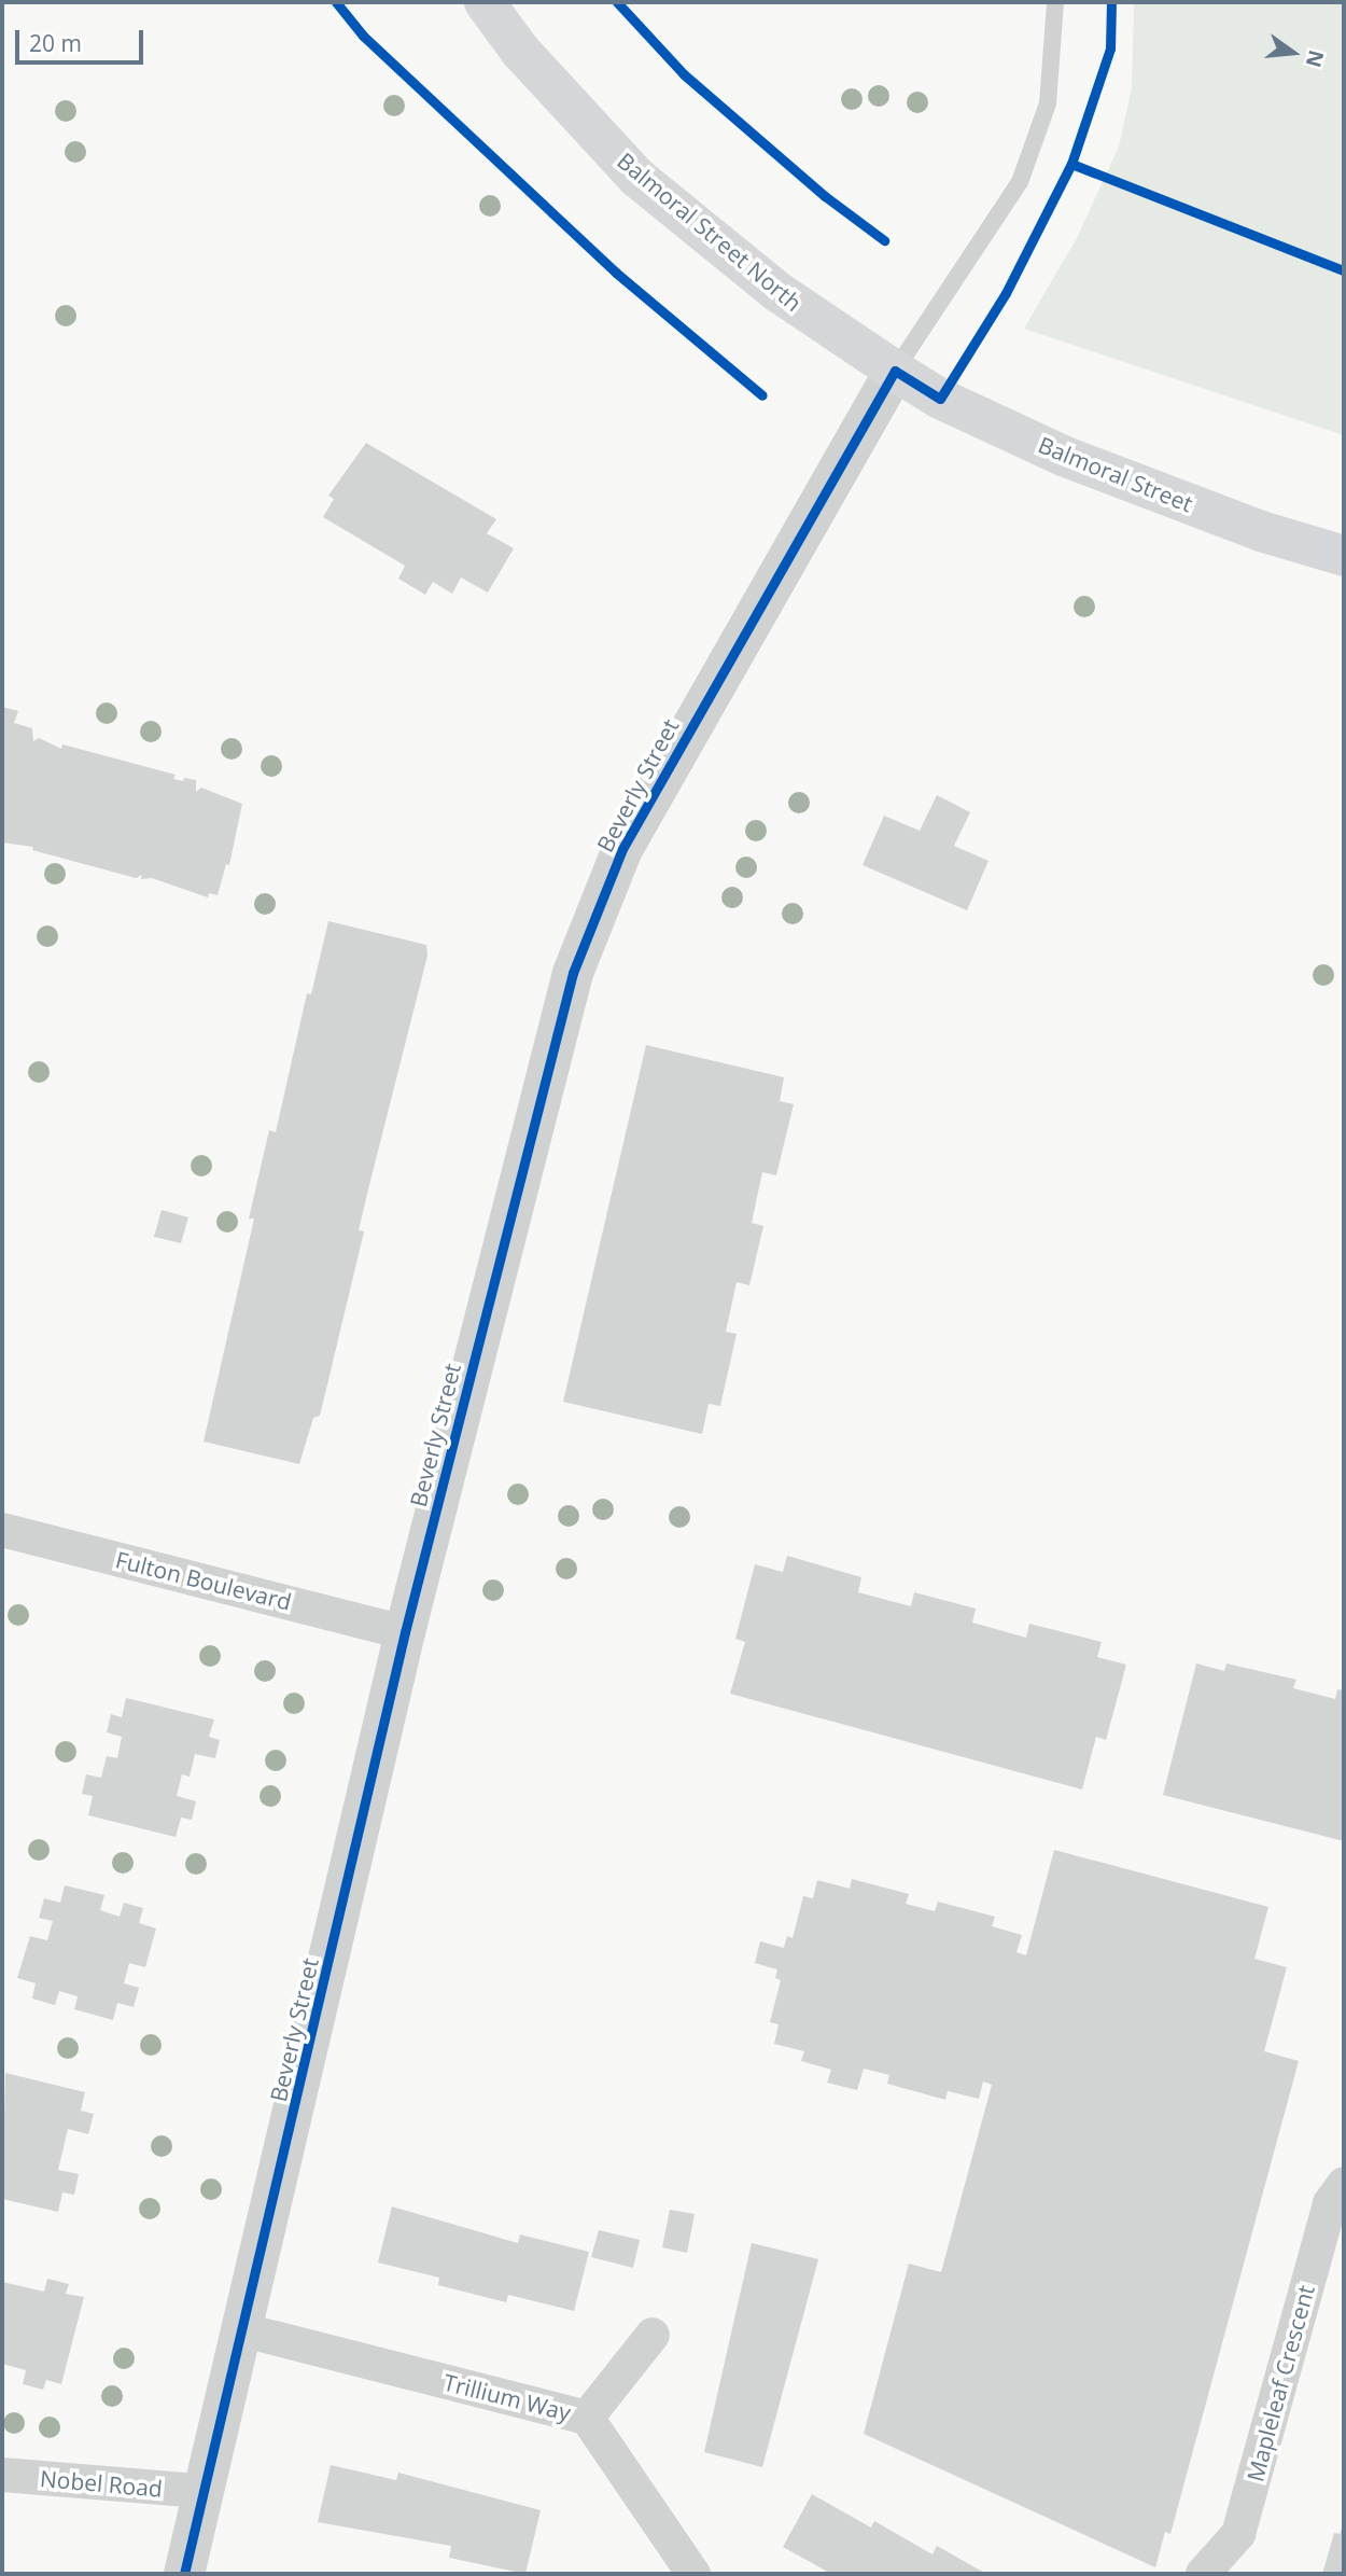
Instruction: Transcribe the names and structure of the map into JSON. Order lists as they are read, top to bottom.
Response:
{
  "streets": {
    "main road": ["Balmoral Street North", "Balmoral Street"],
    "street": [
      "Beverly Street",
      "Fulton Boulevard",
      "Mapleleaf Crescent",
      "Trillium Way",
      "Nobel Road"
    ]
  },
  "crossings": [
    ["Balmoral Street North", "Balmoral Street"],
    ["Balmoral Street North", "Beverly Street"],
    ["Balmoral Street", "Beverly Street"],
    ["Beverly Street", "Fulton Boulevard"],
    ["Beverly Street", "Trillium Way"],
    ["Beverly Street", "Nobel Road"]
  ],
  "scale_bar": "20 m",
  "north": "right"
}
